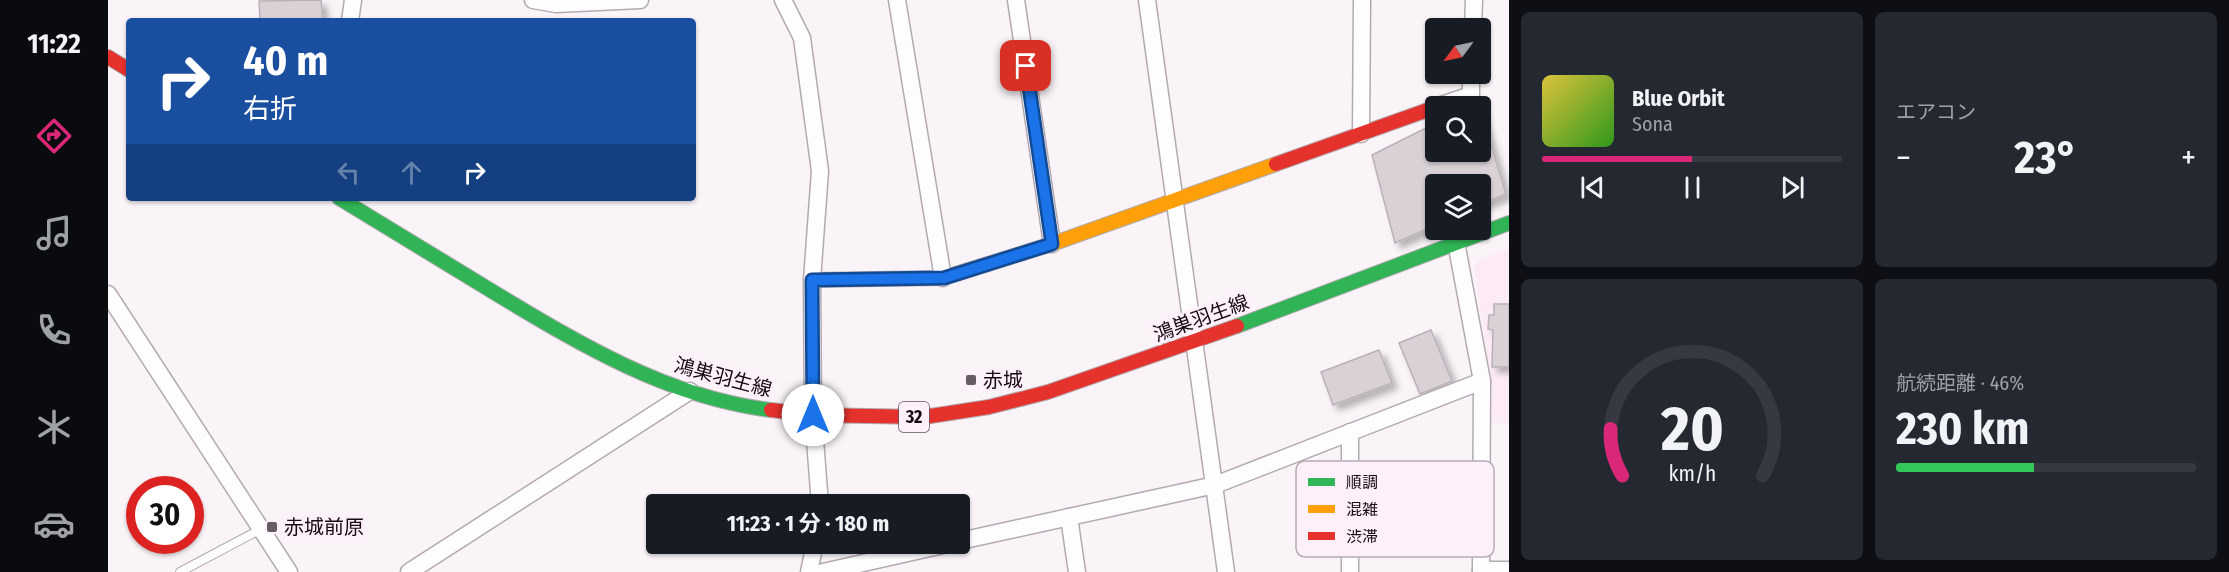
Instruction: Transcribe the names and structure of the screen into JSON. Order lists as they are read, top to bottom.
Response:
{
  "streets": {
    "main road": ["鴻巣羽生線", "32"]
  },
  "places": {
    "transit": ["赤城", "赤城前原"]
  },
  "legend": ["順調", "混雑", "渋滞"],
  "north": "bottom left",
  "page": {
    "tabs": "11:22",
    "tile": [
      "エアコン",
      ["航続距離 · 46%", "230 km"]
    ],
    "turn": ["40 m", "右折"],
    "song": ["Blue Orbit", "Sona"],
    "heat": ["−", "23°", "+"],
    "limit": "30",
    "trip": "11:23 · 1 分 · 180 m",
    "gauge": ["20", "km/h"]
  }
}
